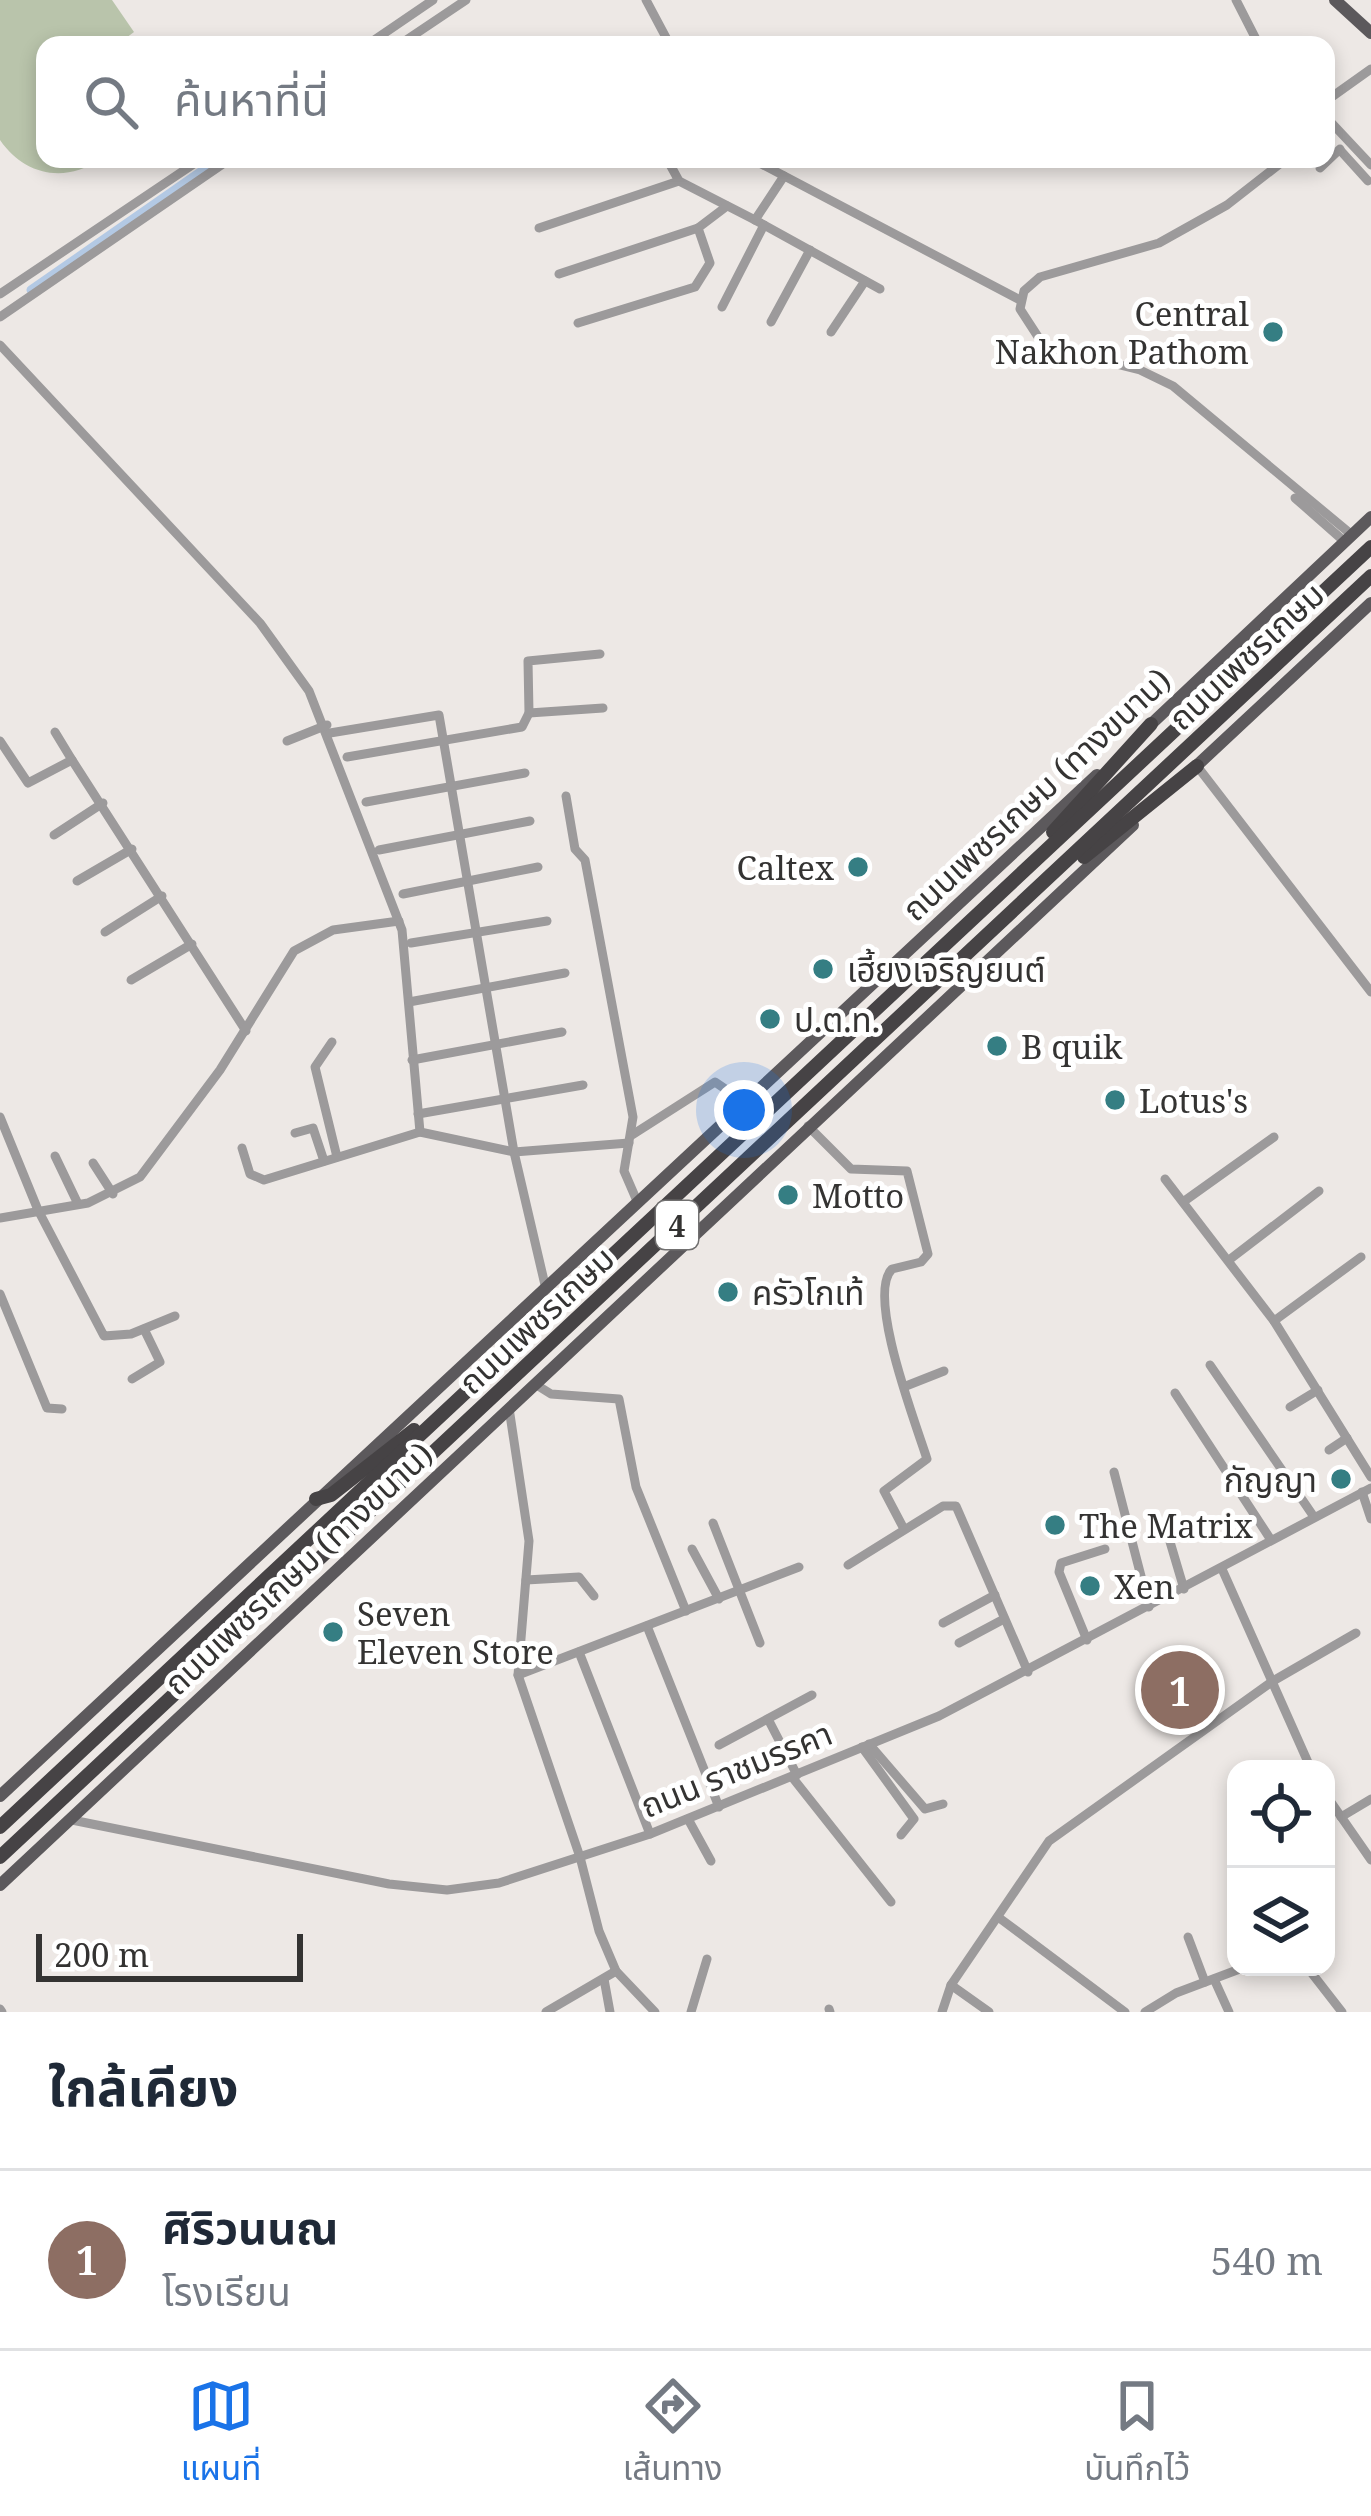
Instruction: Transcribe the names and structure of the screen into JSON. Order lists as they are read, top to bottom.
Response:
{
  "streets": {
    "highway": ["ถนนเพชรเกษม", "4"],
    "main road": ["ถนนเพชรเกษม (ทางขนาน)"],
    "street": ["ถนน ราชมรรคา"]
  },
  "crossings": [
    ["ถนนเพชรเกษม (ทางขนาน)", "ถนน ราชมรรคา"]
  ],
  "places": [
    "Central Nakhon Pathom",
    "Caltex",
    "เฮี้ยงเจริญยนต์",
    "ป.ต.ท.",
    "B quik",
    "Lotus's",
    "Motto",
    "ครัวโกเท้",
    "กัญญา",
    "The Matrix",
    "Xen",
    "Seven Eleven Store"
  ],
  "scale_bar": "200 m",
  "page": {
    "search": "ค้นหาที่นี่",
    "pins": "1",
    "scale": "200 m",
    "heading": "ใกล้เคียง",
    "list": [
      {
        "mark": "1",
        "name": "ศิริวนนณ",
        "note": "โรงเรียน",
        "value": "540 m"
      }
    ],
    "nav": ["แผนที่", "เส้นทาง", "บันทึกไว้"]
  }
}
